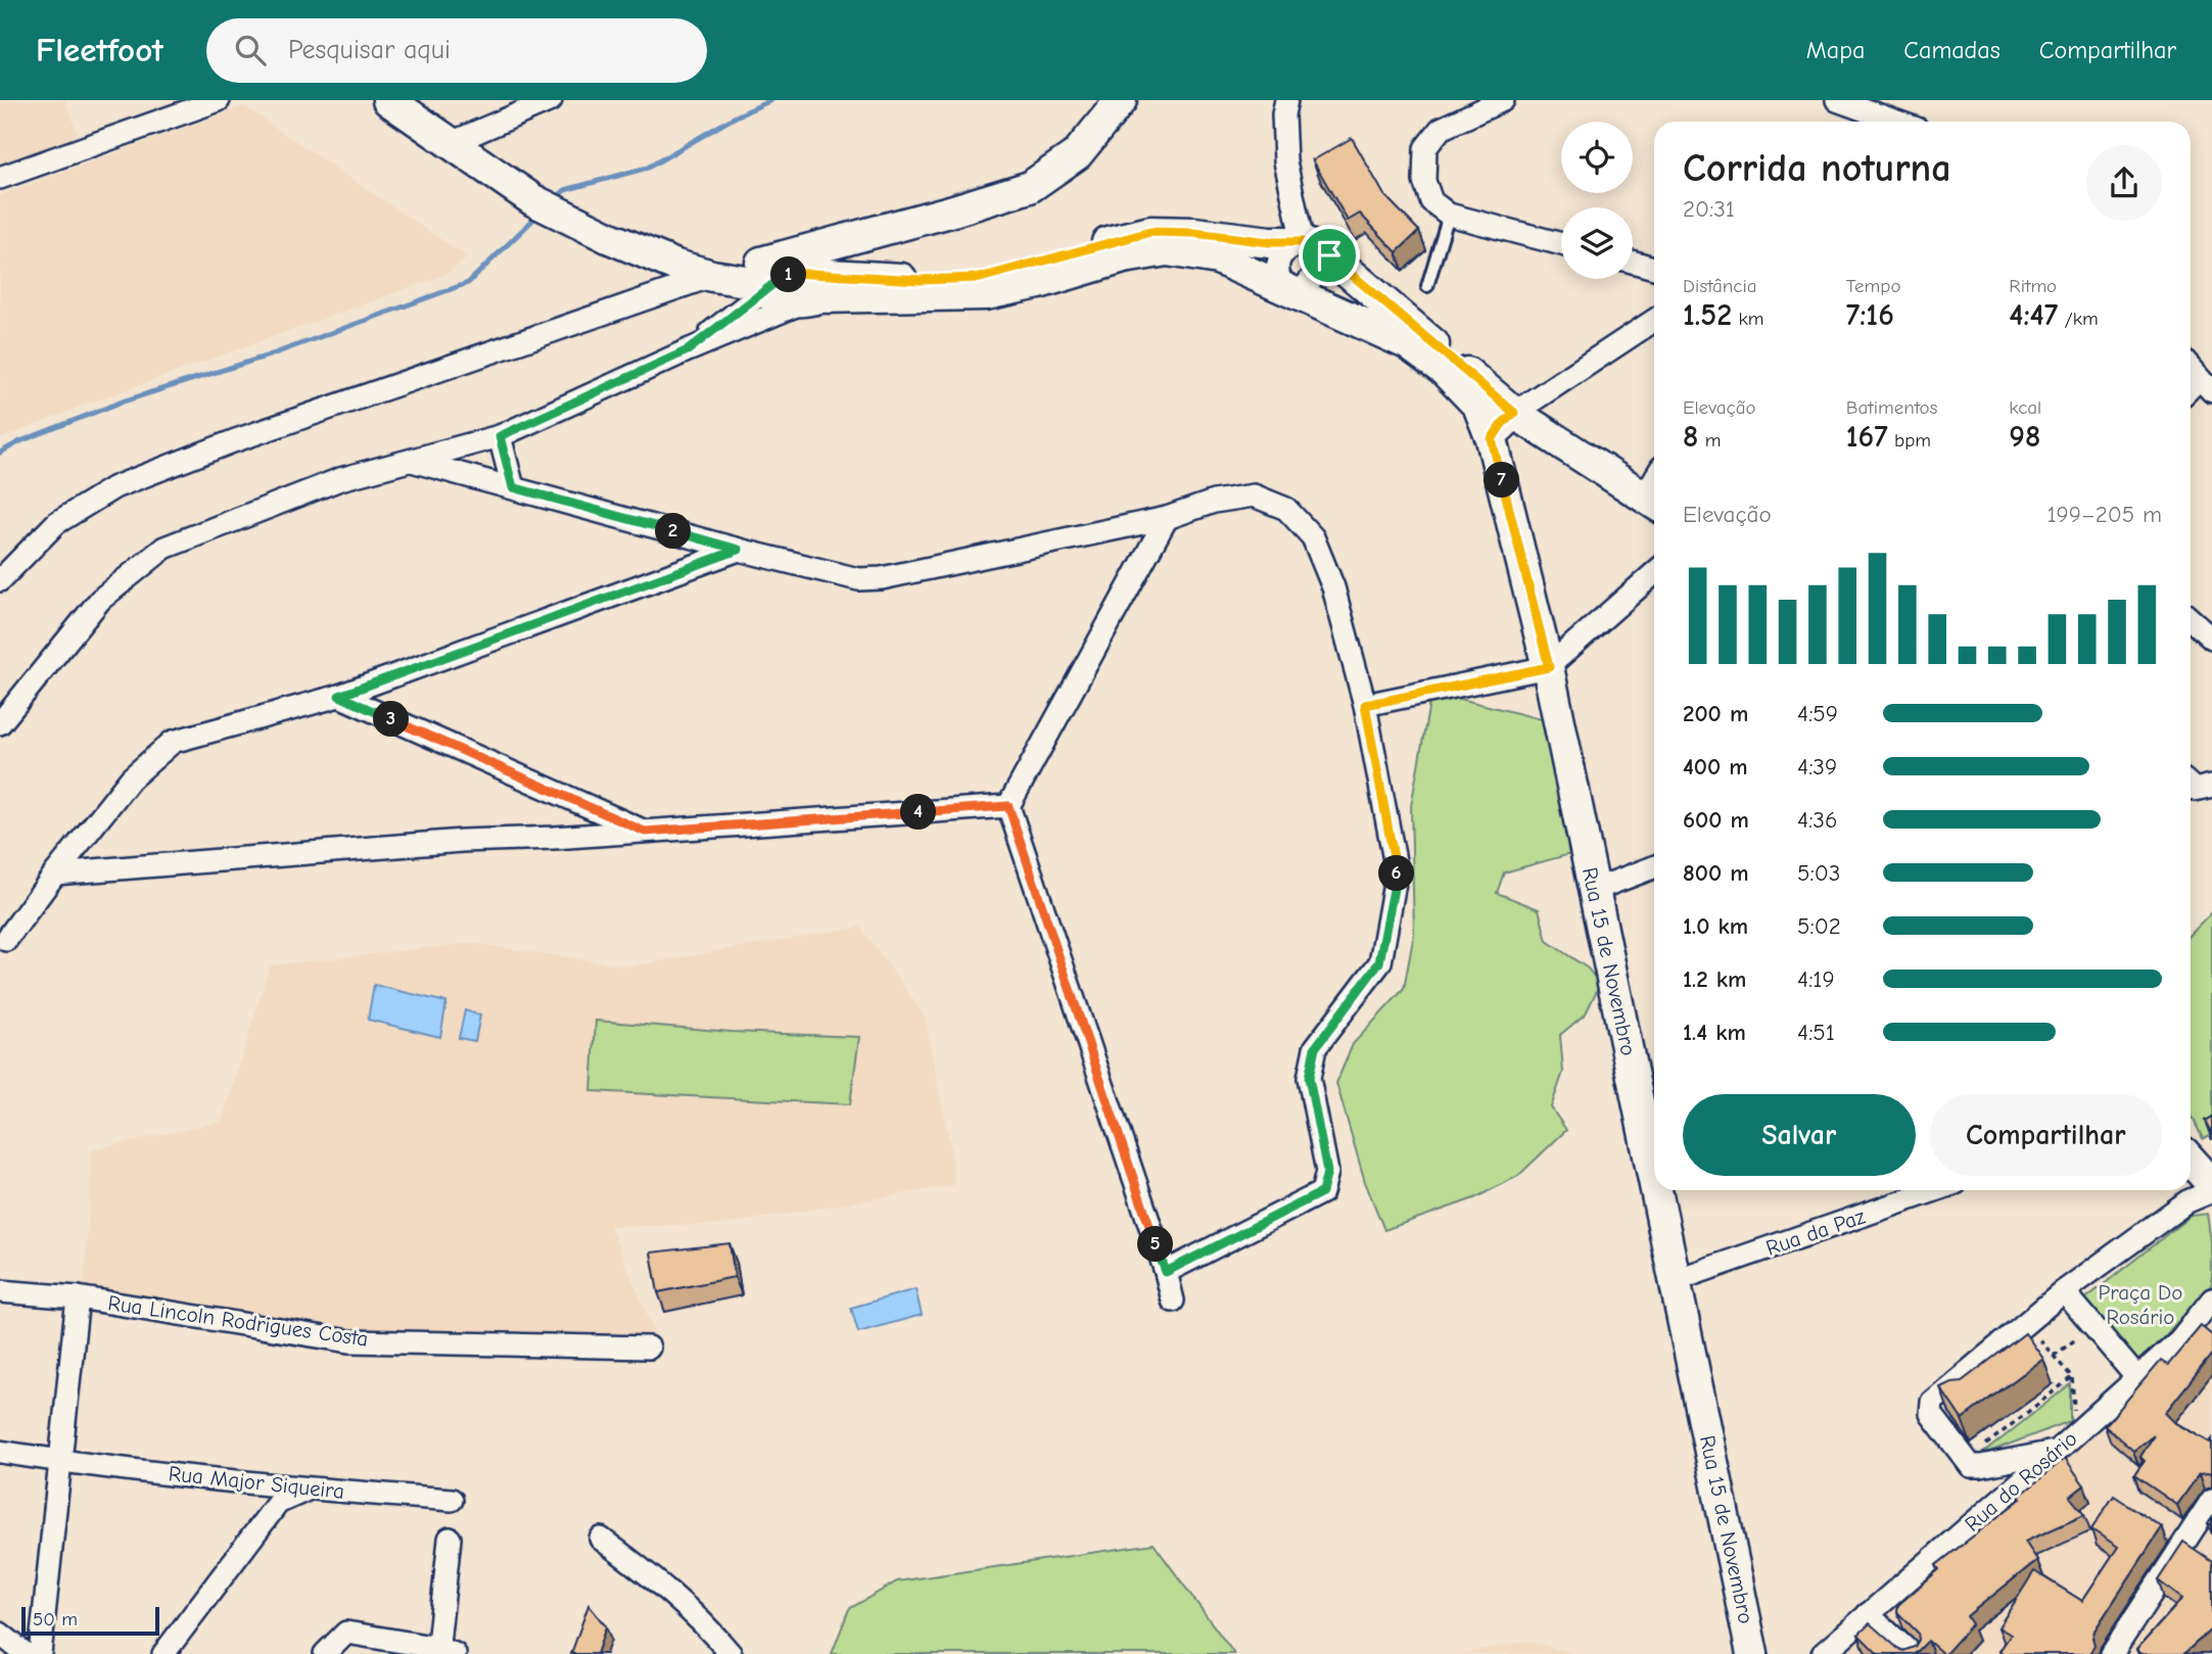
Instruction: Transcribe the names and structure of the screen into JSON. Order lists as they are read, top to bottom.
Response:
{
  "streets": {
    "street": [
      "Rua 15 de Novembro",
      "Rua da Paz",
      "Rua Lincoln Rodrigues Costa",
      "Rua do Rosário",
      "Rua Major Siqueira"
    ]
  },
  "crossings": [
    ["Rua 15 de Novembro", "Rua da Paz"]
  ],
  "parks": ["Praça Do Rosário"],
  "scale_bar": "50 m",
  "page": {
    "header": "Fleetfoot",
    "search": "Pesquisar aqui",
    "nav": ["Mapa", "Camadas", "Compartilhar"],
    "heading": ["Corrida noturna", "20:31"],
    "stats": [
      ["Distância", "1.52 km"],
      ["Tempo", "7:16"],
      ["Ritmo", "4:47 /km"],
      ["Elevação", "8 m"],
      ["Batimentos", "167 bpm"],
      ["kcal", "98"]
    ],
    "pins": [
      "1",
      "7",
      "2",
      "3",
      "4",
      "6",
      "5"
    ],
    "chart": ["Elevação", "199–205 m"],
    "list": [
      {
        "name": "200 m",
        "note": "4:59"
      },
      {
        "name": "400 m",
        "note": "4:39"
      },
      {
        "name": "600 m",
        "note": "4:36"
      },
      {
        "name": "800 m",
        "note": "5:03"
      },
      {
        "name": "1.0 km",
        "note": "5:02"
      },
      {
        "name": "1.2 km",
        "note": "4:19"
      },
      {
        "name": "1.4 km",
        "note": "4:51"
      }
    ],
    "buttons": ["Salvar", "Compartilhar"],
    "scale": "50 m"
  }
}
